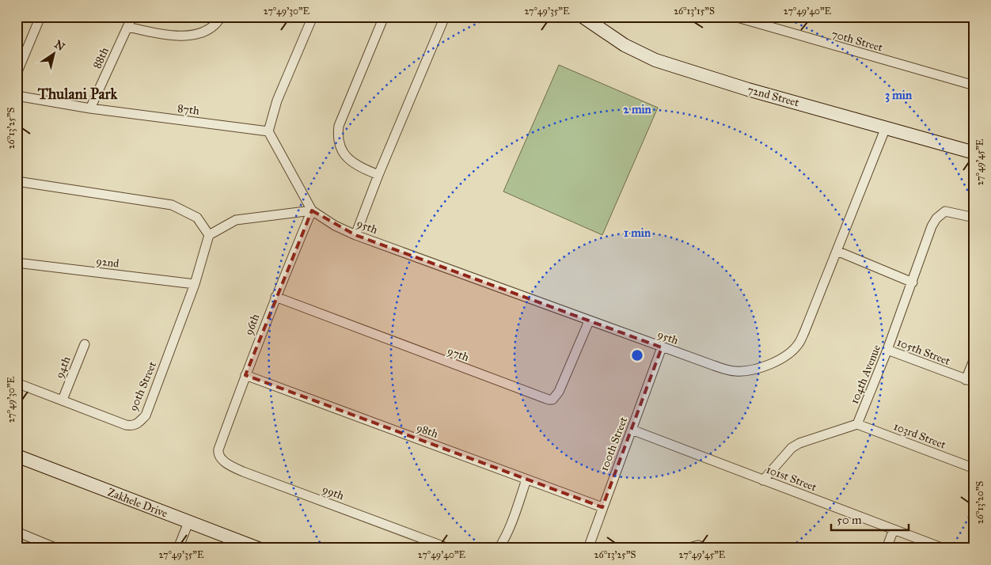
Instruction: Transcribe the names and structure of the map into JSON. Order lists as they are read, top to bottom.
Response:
{
  "streets": {
    "street": [
      "70th Street",
      "88th",
      "72nd Street",
      "87th",
      "95th",
      "92nd",
      "96th",
      "105th Street",
      "97th",
      "94th",
      "104th Avenue",
      "90th Street",
      "98th",
      "103rd Street",
      "100th Street",
      "101st Street",
      "99th",
      "Zakhele Drive"
    ]
  },
  "crossings": [
    ["88th", "87th"],
    ["72nd Street", "95th"],
    ["95th", "96th"],
    ["95th", "97th"],
    ["95th", "100th Street"],
    ["92nd", "90th Street"],
    ["96th", "97th"],
    ["96th", "98th"],
    ["96th", "99th"],
    ["105th Street", "104th Avenue"],
    ["94th", "90th Street"],
    ["104th Avenue", "103rd Street"],
    ["98th", "100th Street"],
    ["100th Street", "101st Street"]
  ],
  "districts": ["Thulani Park"],
  "scale_bar": "50 m",
  "north": "top right",
  "coordinates": [
    "27°49'30\"E",
    "27°49'35\"E",
    "26°13'15\"S",
    "27°49'40\"E",
    "26°13'25\"S",
    "27°49'45\"E",
    "26°13'20\"S"
  ],
  "rings": ["3 min", "2 min", "1 min"]
}
